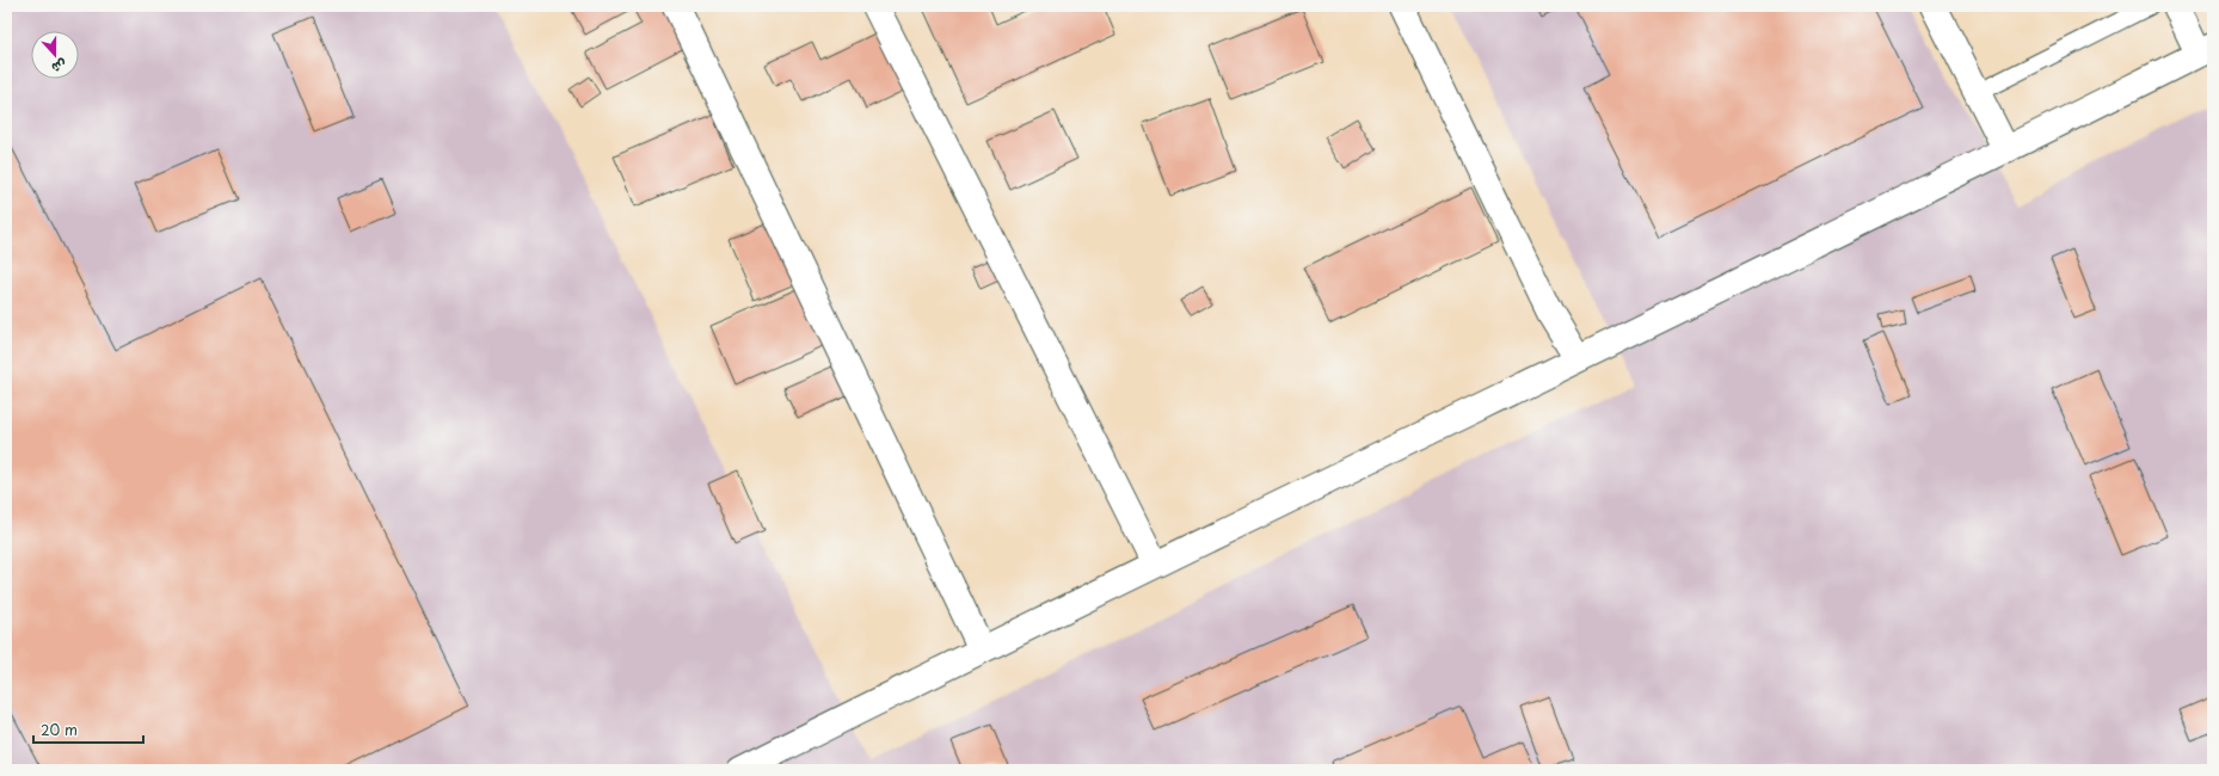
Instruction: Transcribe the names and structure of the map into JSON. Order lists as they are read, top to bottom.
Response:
{
  "scale_bar": "20 m",
  "north": "bottom"
}
